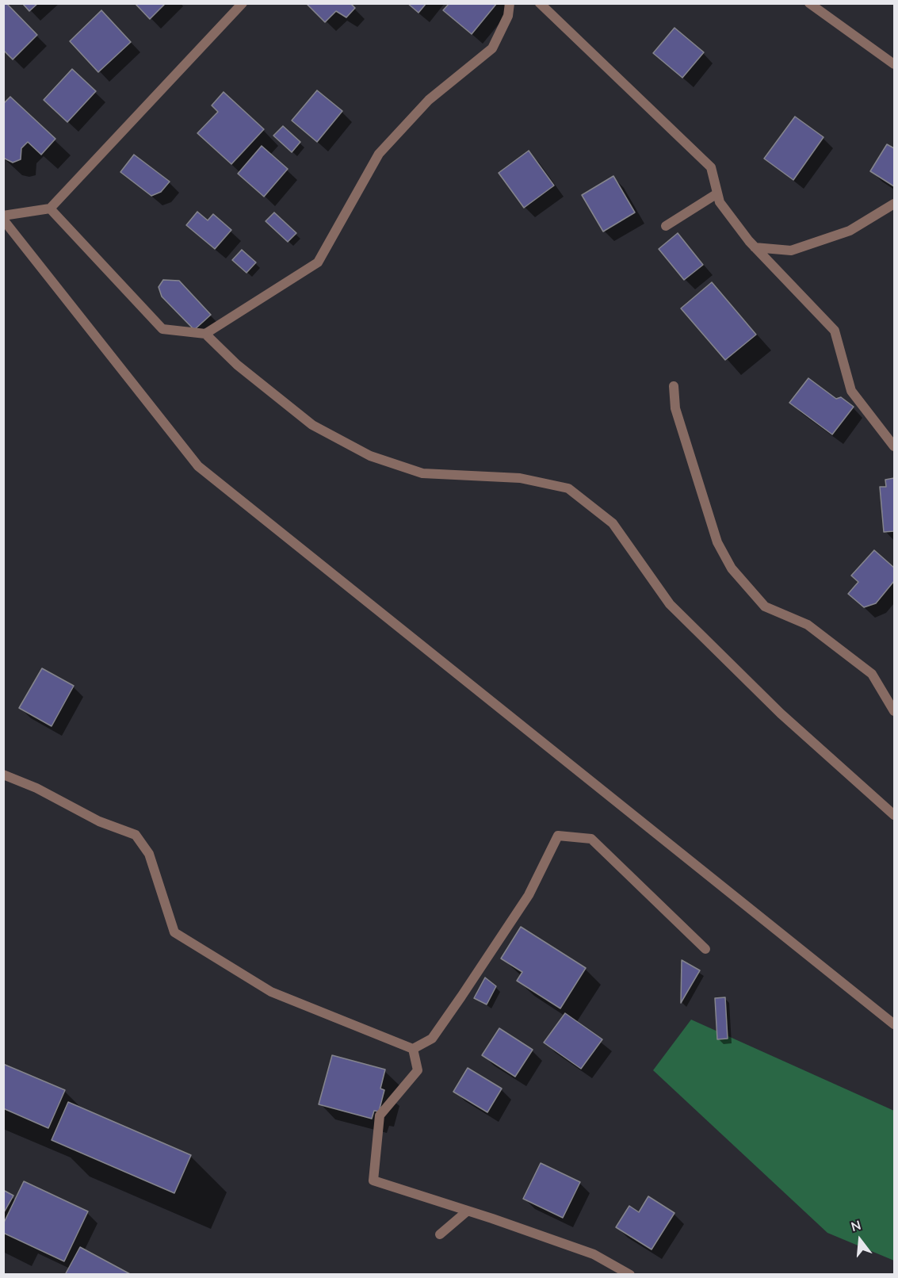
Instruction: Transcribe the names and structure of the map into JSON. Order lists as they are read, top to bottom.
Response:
{
  "north": "top"
}
